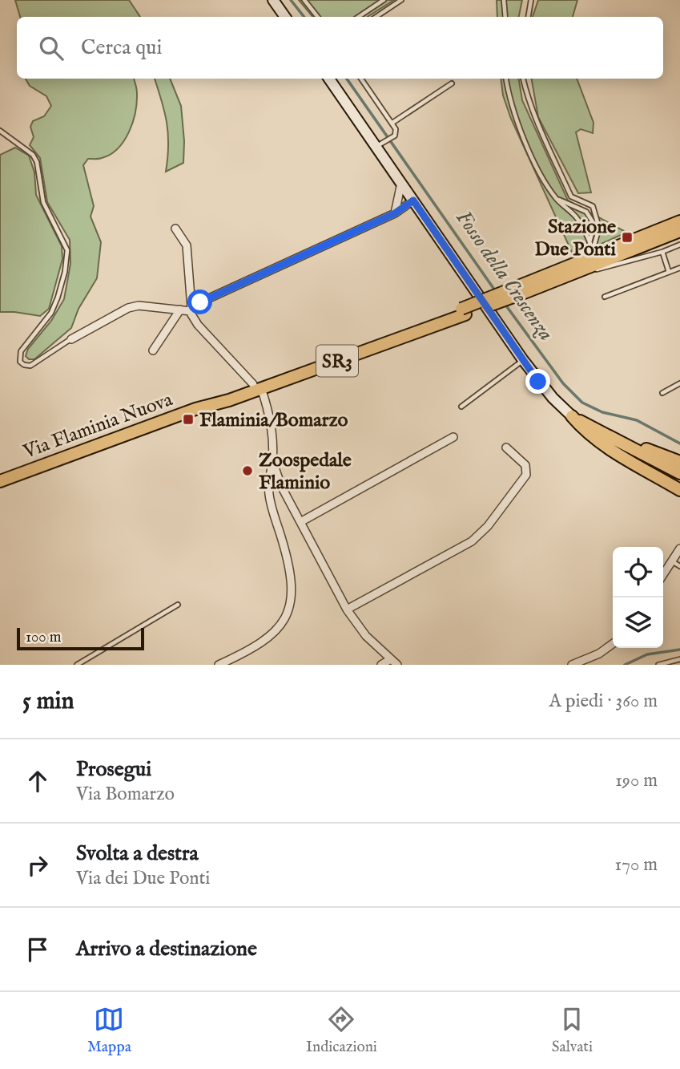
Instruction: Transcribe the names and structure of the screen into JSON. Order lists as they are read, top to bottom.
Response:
{
  "streets": {
    "main road": ["SR3", "Via Flaminia Nuova"]
  },
  "water": ["Fosso della Crescenza"],
  "places": {
    "transit": ["Stazione Due Ponti", "Flaminia/Bomarzo"],
    "other": ["Zoospedale Flaminio"]
  },
  "scale_bar": "100 m",
  "page": {
    "search": "Cerca qui",
    "scale": "100 m",
    "heading": ["5 min", "A piedi · 360 m"],
    "list": [
      ["Prosegui", "Via Bomarzo", "190 m"],
      ["Svolta a destra", "Via dei Due Ponti", "170 m"],
      "Arrivo a destinazione"
    ],
    "nav": ["Mappa", "Indicazioni", "Salvati"]
  }
}
